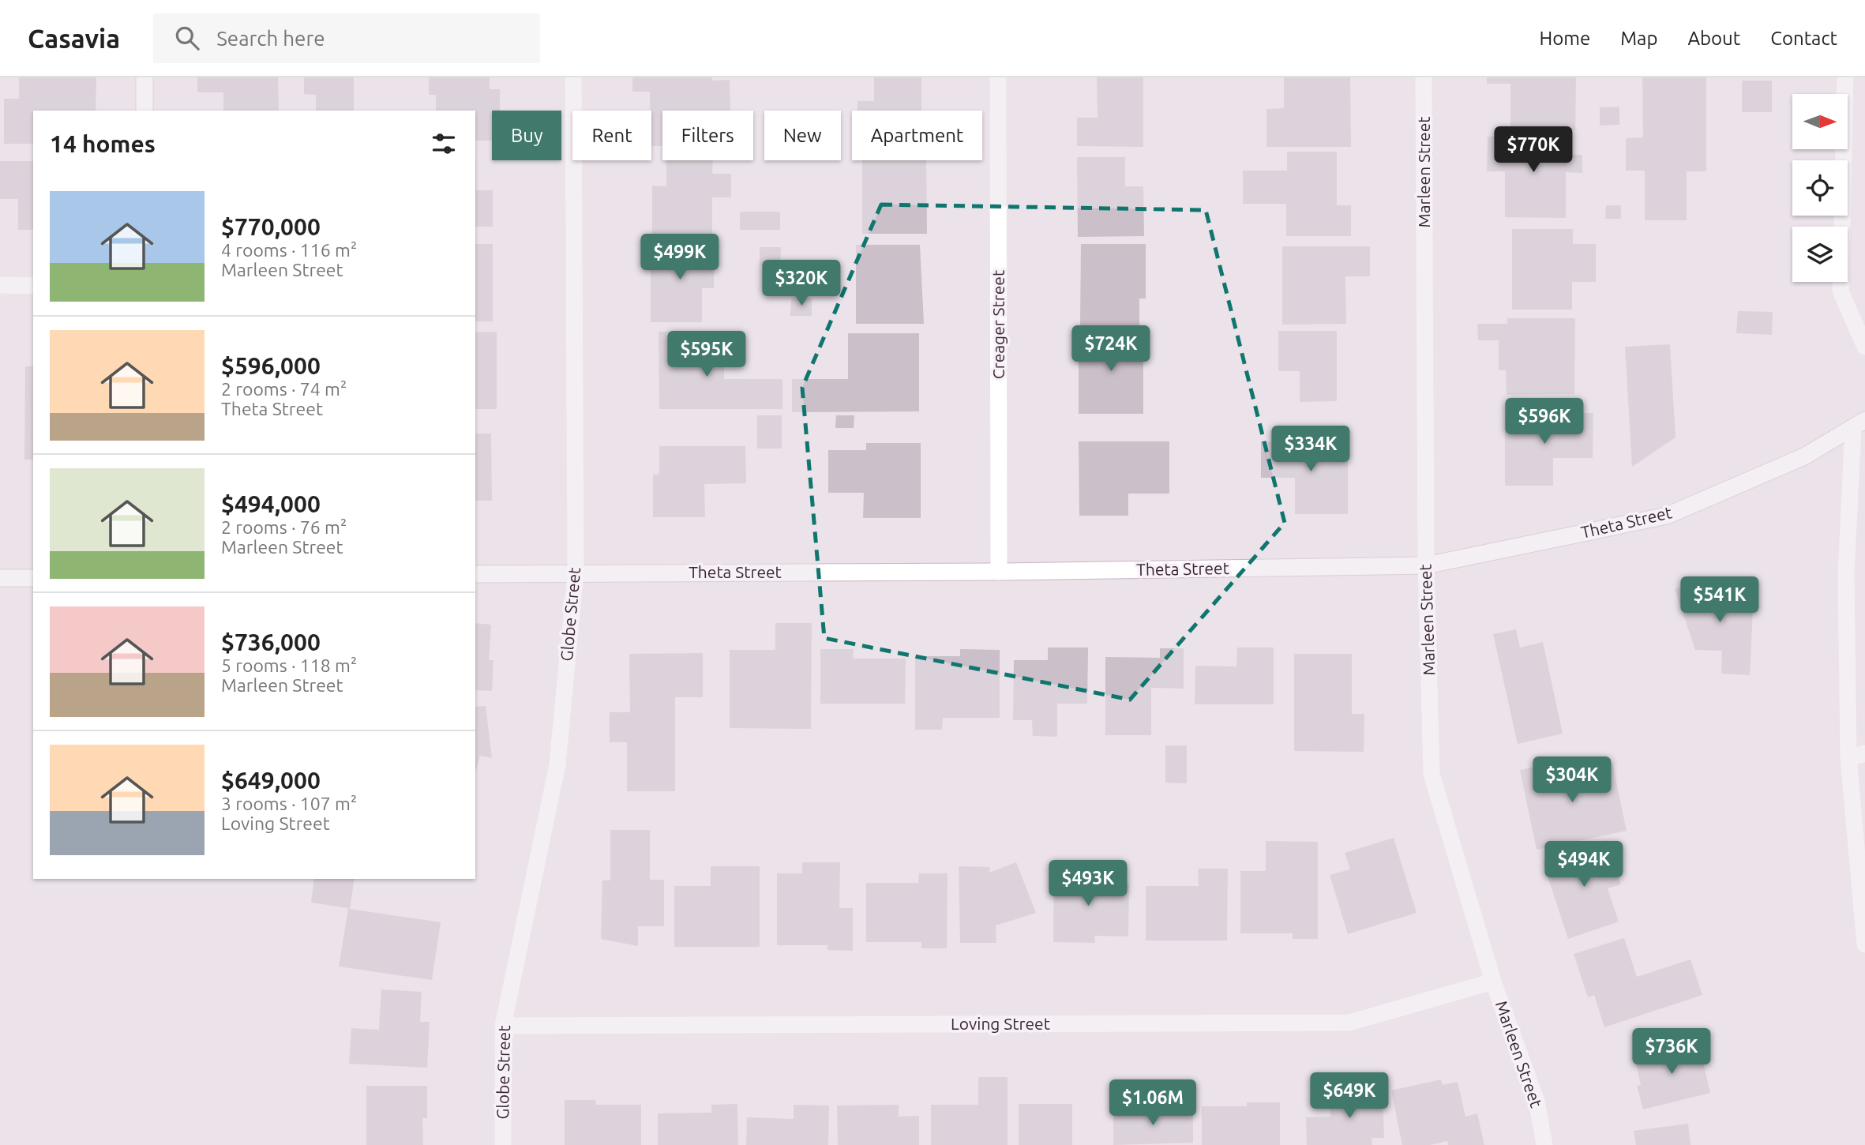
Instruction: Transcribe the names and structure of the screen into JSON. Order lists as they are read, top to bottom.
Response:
{
  "streets": {
    "street": [
      "Marleen Street",
      "Creager Street",
      "Theta Street",
      "Globe Street",
      "Loving Street"
    ]
  },
  "crossings": [
    ["Marleen Street", "Theta Street"],
    ["Marleen Street", "Loving Street"],
    ["Creager Street", "Theta Street"],
    ["Theta Street", "Globe Street"],
    ["Globe Street", "Loving Street"]
  ],
  "north": "right",
  "page": {
    "header": "Casavia",
    "search": "Search here",
    "nav": [
      "Home",
      "Map",
      "About",
      "Contact"
    ],
    "chip": [
      "Buy",
      "Rent",
      "Filters",
      "New",
      "Apartment"
    ],
    "heading": "14 homes",
    "price": [
      "$770K",
      "$499K",
      "$320K",
      "$724K",
      "$595K",
      "$596K",
      "$334K",
      "$541K",
      "$304K",
      "$494K",
      "$493K",
      "$736K",
      "$649K",
      "$1.06M"
    ],
    "list": [
      {
        "name": "$770,000",
        "note": "4 rooms · 116 m² · Marleen Street"
      },
      {
        "name": "$596,000",
        "note": "2 rooms · 74 m² · Theta Street"
      },
      {
        "name": "$494,000",
        "note": "2 rooms · 76 m² · Marleen Street"
      },
      {
        "name": "$736,000",
        "note": "5 rooms · 118 m² · Marleen Street"
      },
      {
        "name": "$649,000",
        "note": "3 rooms · 107 m² · Loving Street"
      }
    ]
  }
}
